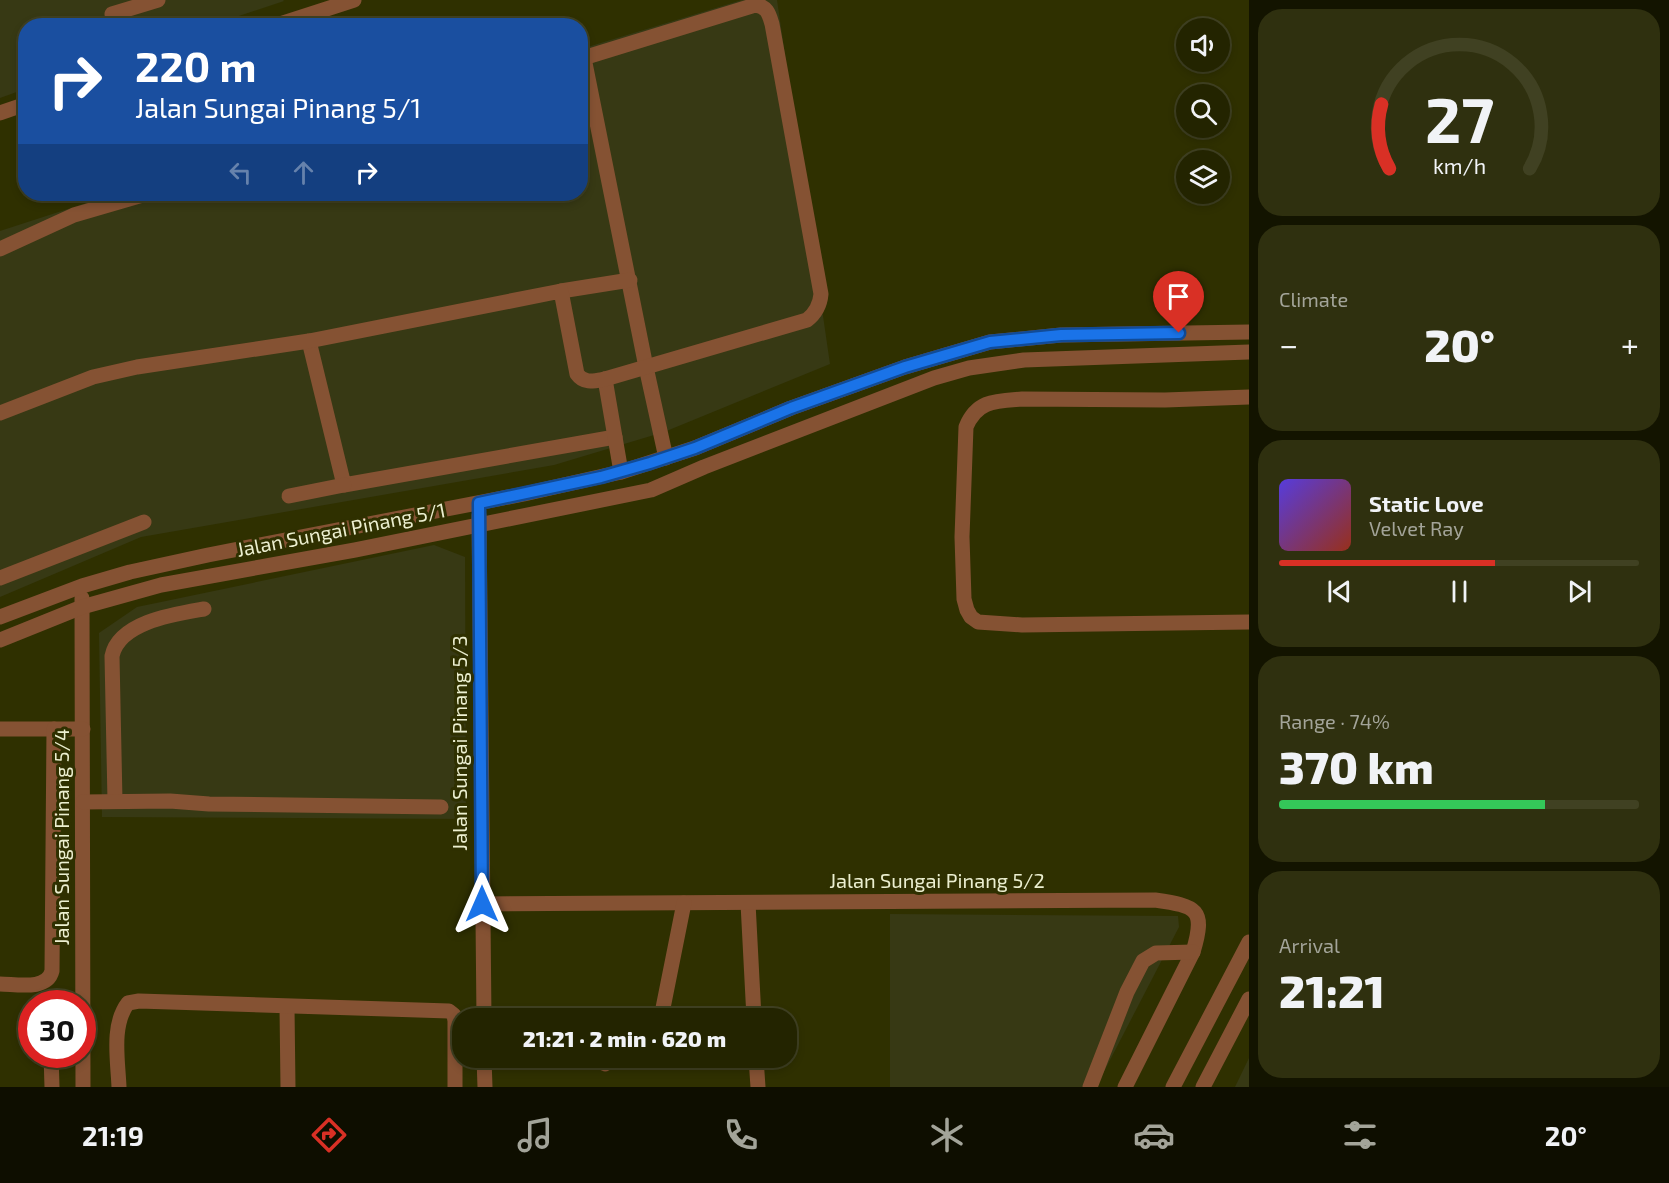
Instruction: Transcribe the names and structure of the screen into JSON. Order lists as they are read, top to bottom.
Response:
{
  "streets": {
    "street": [
      "Jalan Sungai Pinang 5/1",
      "Jalan Sungai Pinang 5/3",
      "Jalan Sungai Pinang 5/4",
      "Jalan Sungai Pinang 5/2"
    ]
  },
  "crossings": [
    ["Jalan Sungai Pinang 5/1", "Jalan Sungai Pinang 5/3"],
    ["Jalan Sungai Pinang 5/1", "Jalan Sungai Pinang 5/4"],
    ["Jalan Sungai Pinang 5/3", "Jalan Sungai Pinang 5/2"]
  ],
  "page": {
    "turn": ["220 m", "Jalan Sungai Pinang 5/1"],
    "tile": [
      "Climate",
      ["Range · 74%", "370 km"],
      ["Arrival", "21:21"]
    ],
    "heat": ["−", "20°", "+"],
    "song": ["Static Love", "Velvet Ray"],
    "limit": "30",
    "trip": "21:21 · 2 min · 620 m",
    "tabs": ["21:19", "20°"],
    "gauge": ["27", "km/h"]
  }
}
